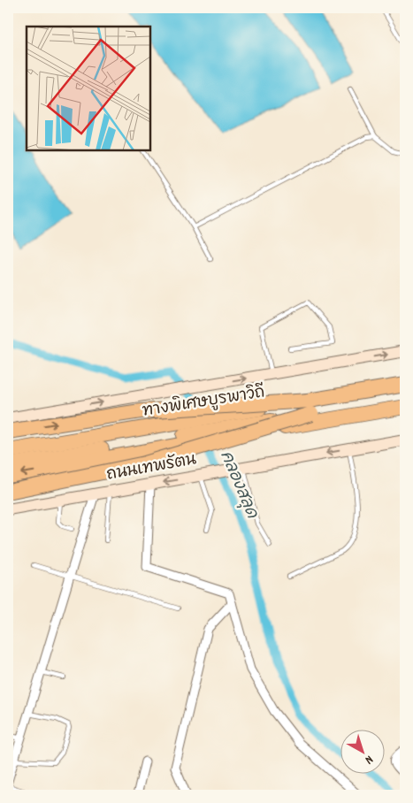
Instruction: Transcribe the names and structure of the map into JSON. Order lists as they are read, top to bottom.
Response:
{
  "streets": {
    "highway": ["ทางพิเศษบูรพาวิถี", "ถนนเทพรัตน"]
  },
  "water": ["คลองสลุด"],
  "north": "bottom right"
}
